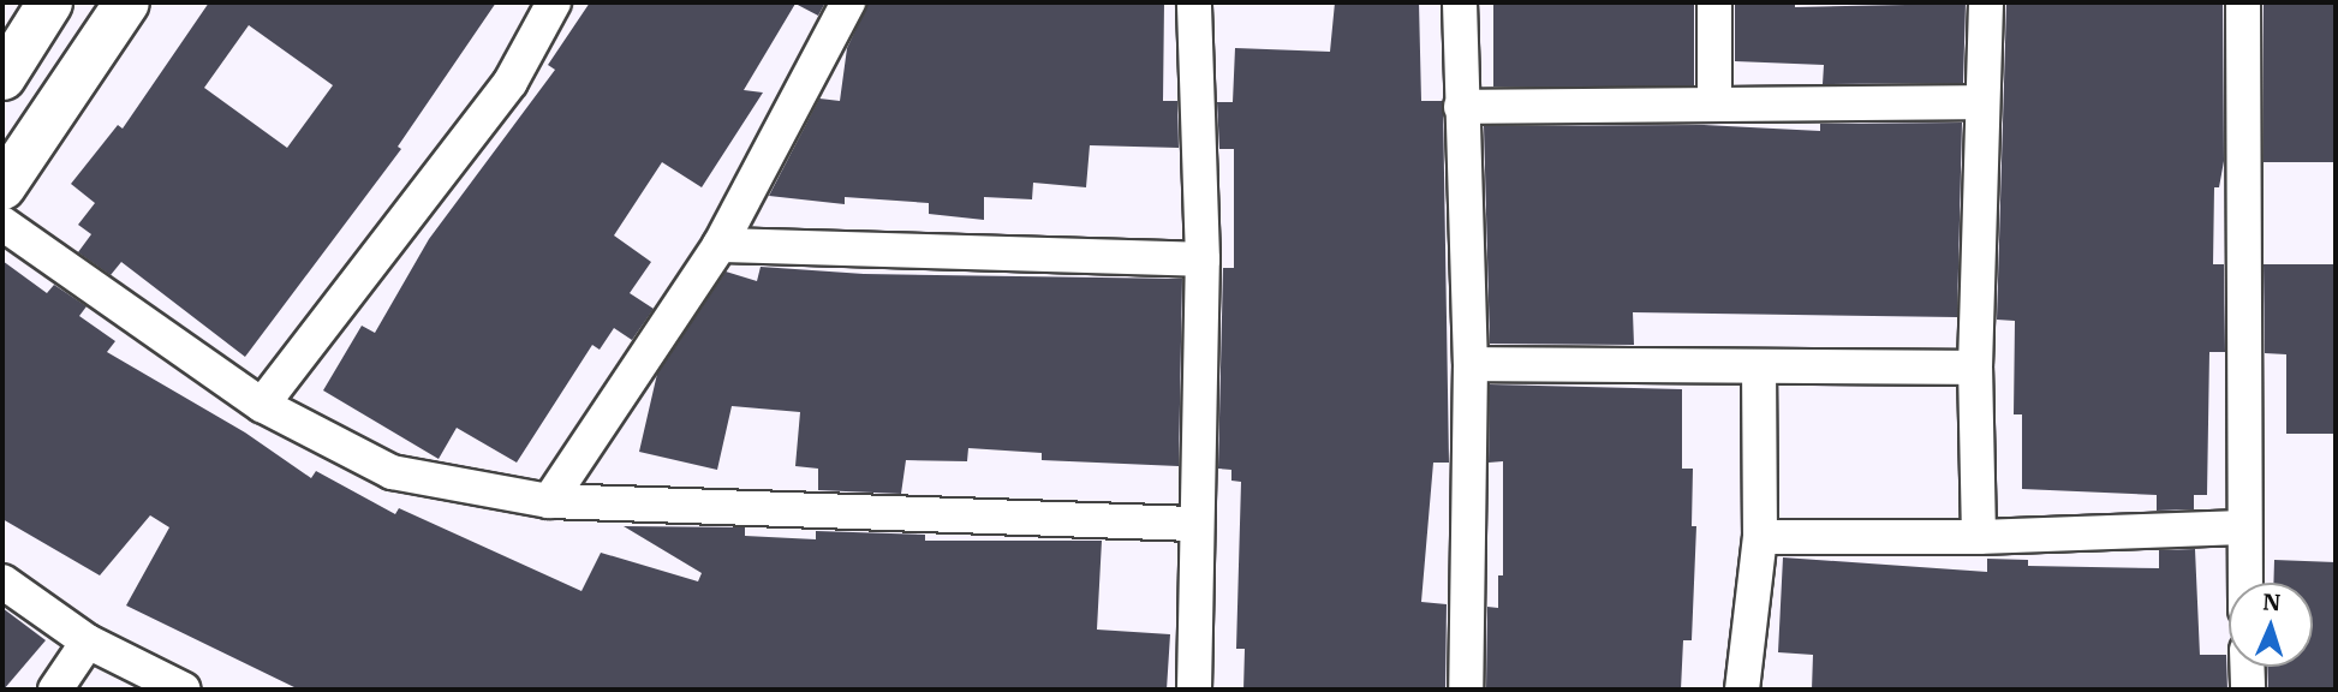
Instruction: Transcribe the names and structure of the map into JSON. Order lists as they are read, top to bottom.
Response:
{
  "north": "top"
}
